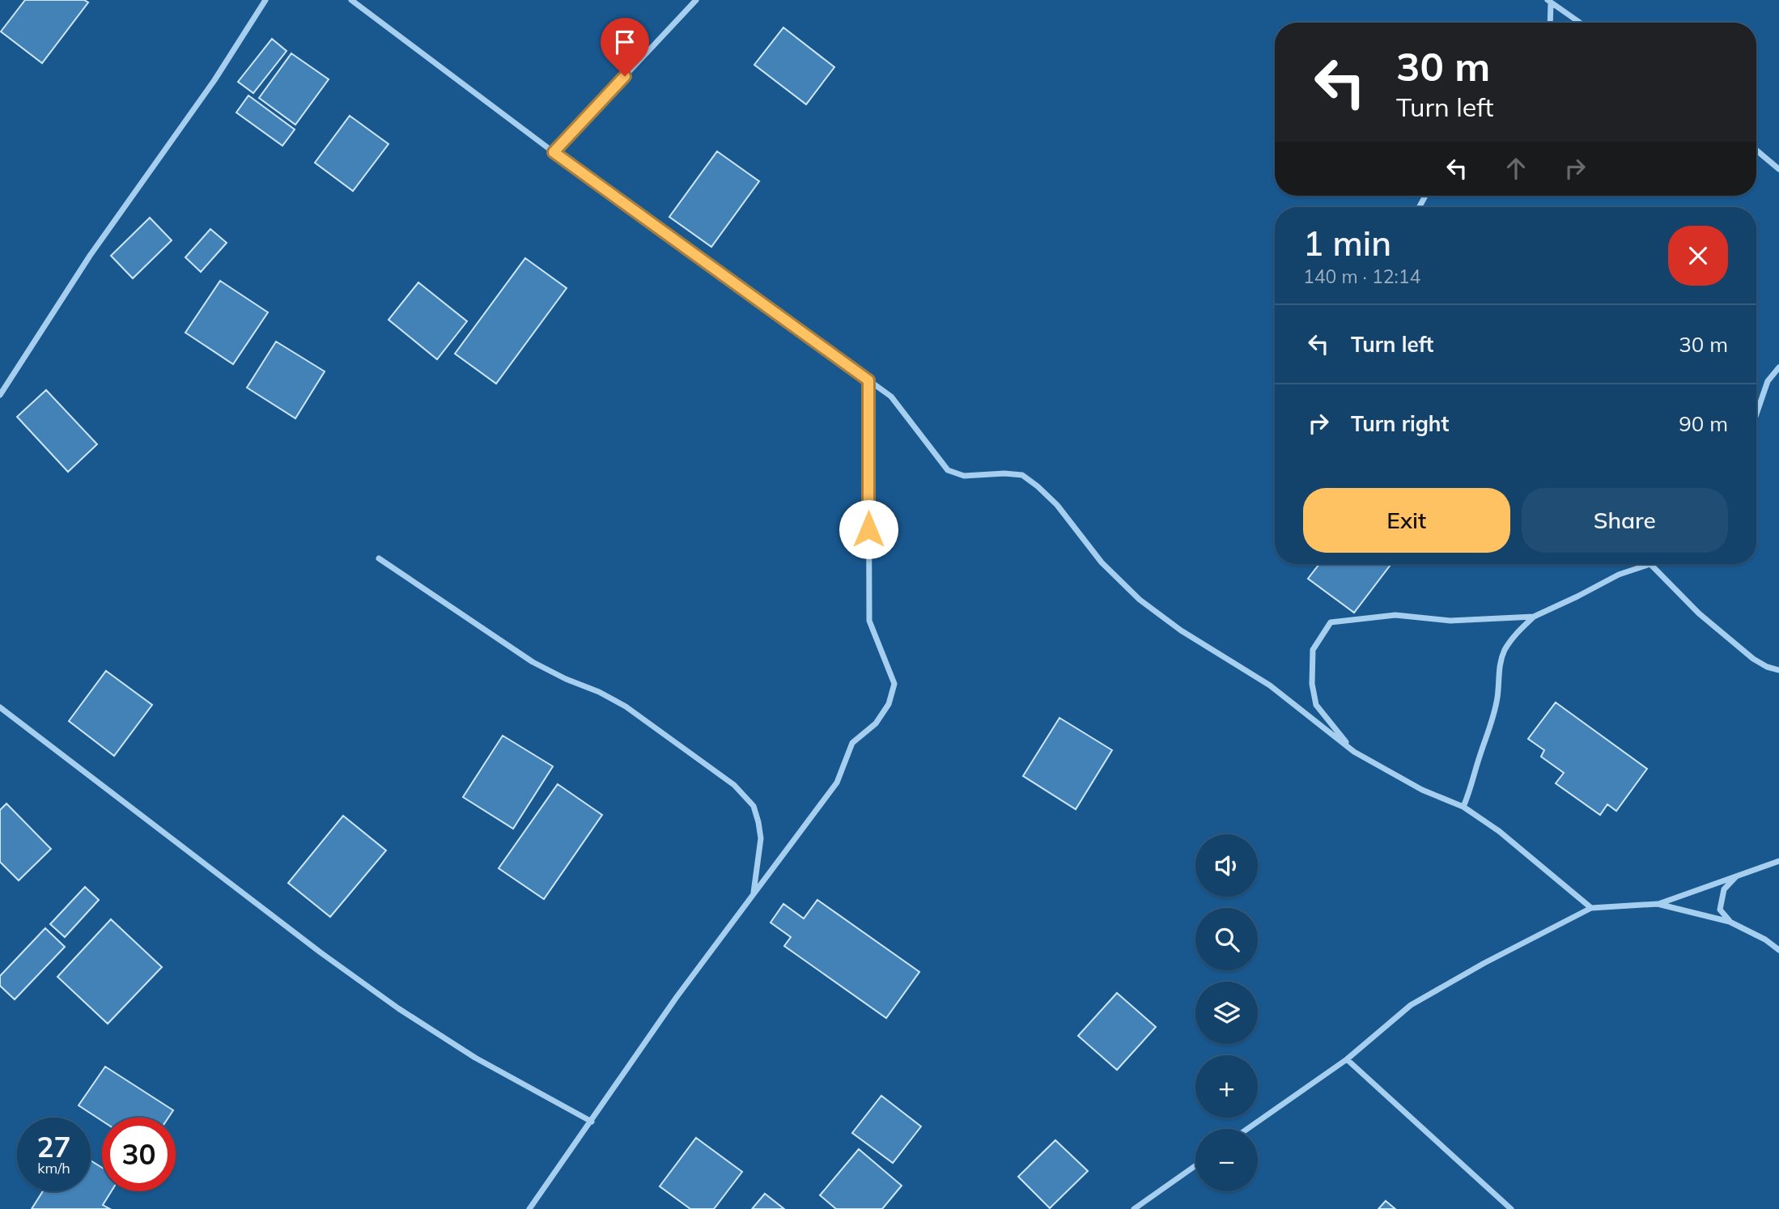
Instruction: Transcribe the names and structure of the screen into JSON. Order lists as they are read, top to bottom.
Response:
{
  "page": {
    "turn": ["30 m", "Turn left"],
    "heading": ["1 min", "140 m · 12:14"],
    "list": [
      {
        "name": "Turn left",
        "value": "30 m"
      },
      {
        "name": "Turn right",
        "value": "90 m"
      }
    ],
    "buttons": ["Exit", "Share"],
    "map_buttons": ["+", "−"],
    "speed": "27 km/h",
    "limit": "30"
  }
}
